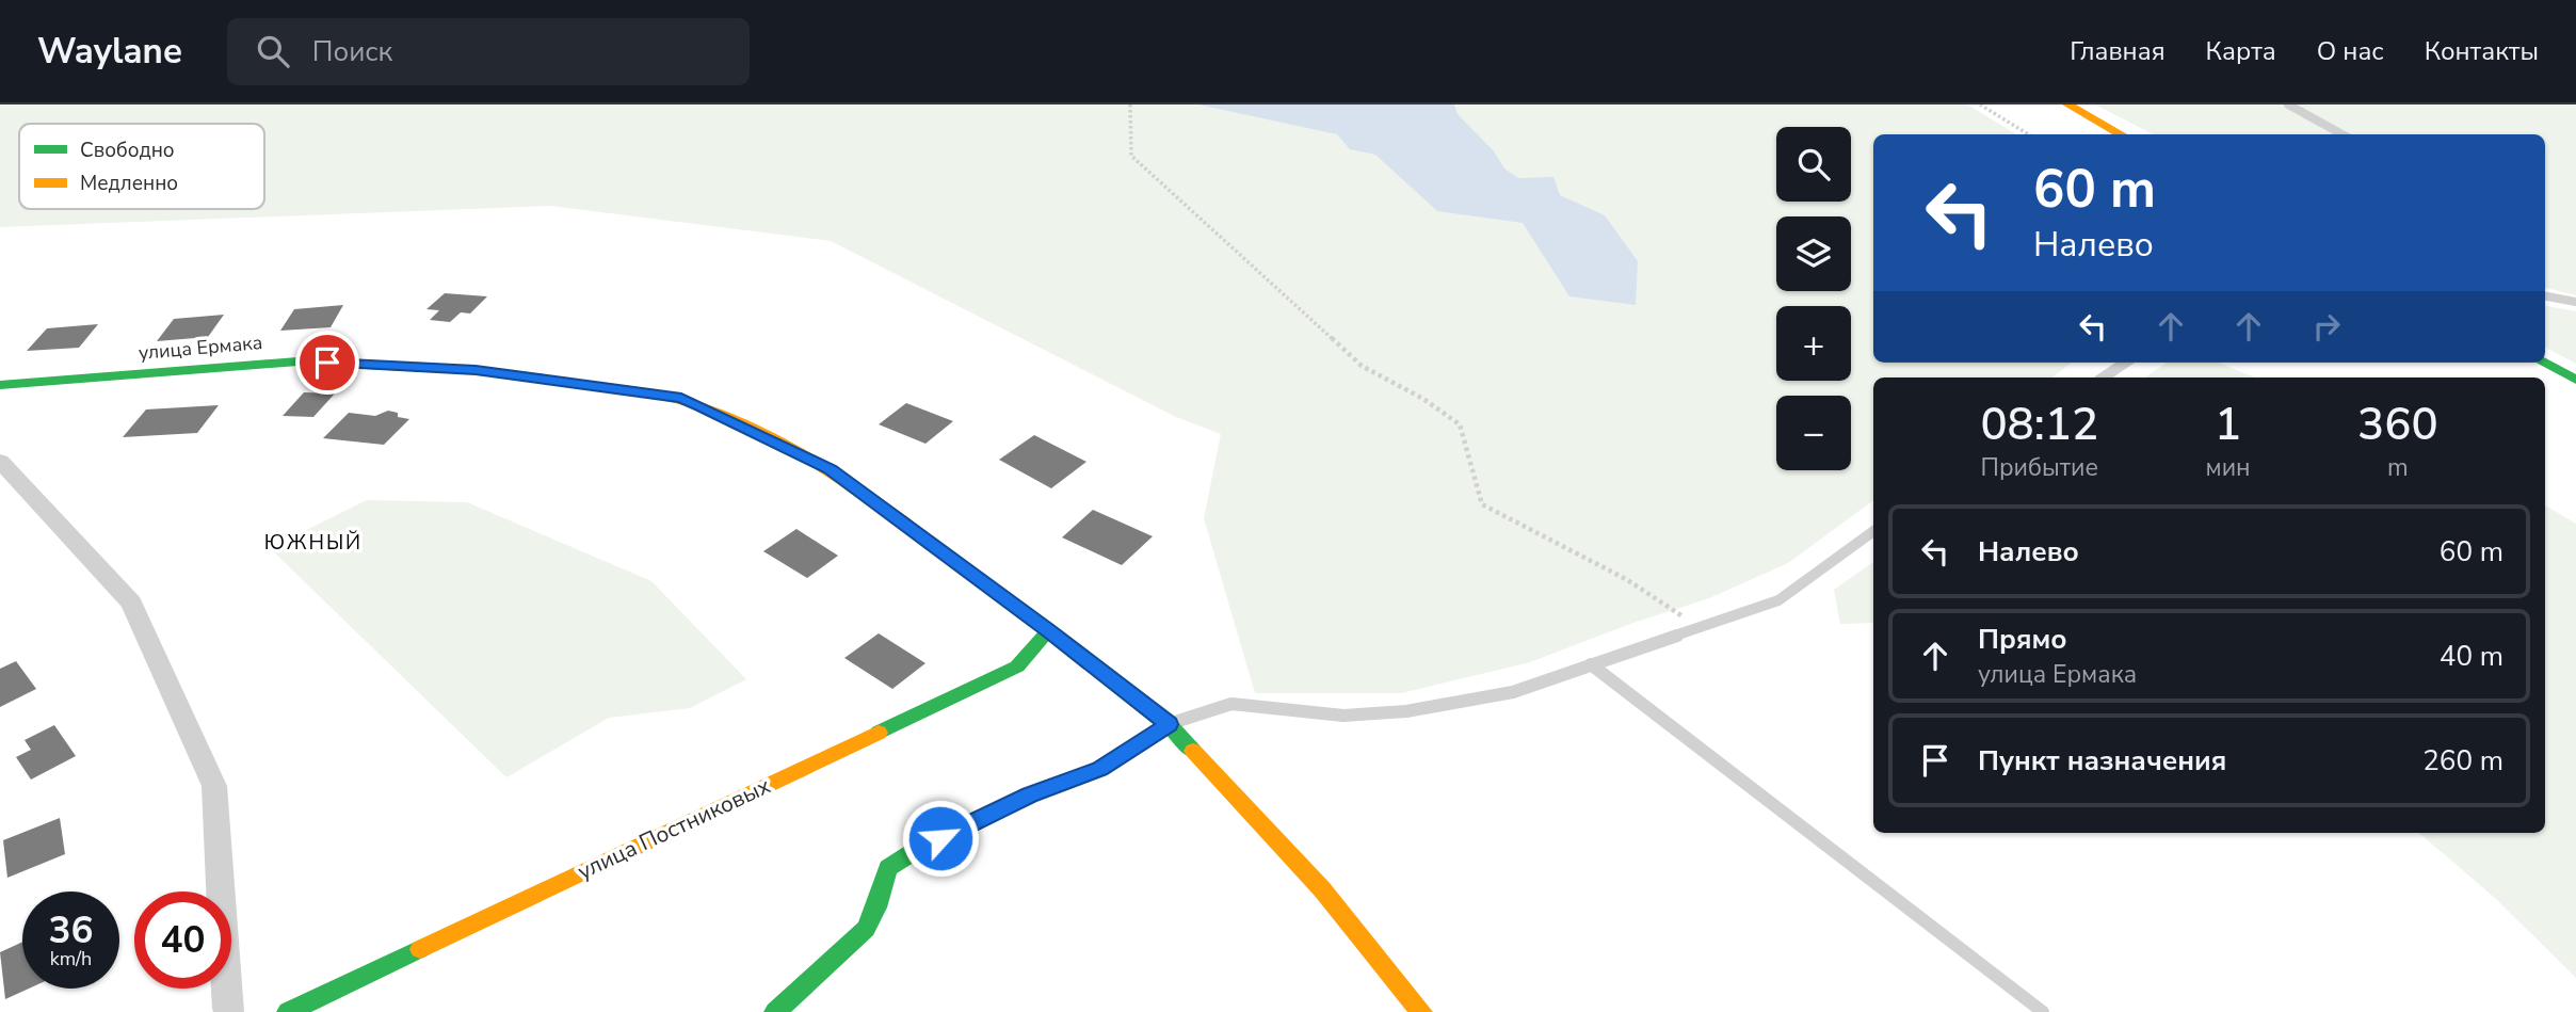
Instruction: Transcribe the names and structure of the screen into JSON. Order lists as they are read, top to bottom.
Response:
{
  "streets": {
    "street": ["улица Ермака", "улица Постниковых"]
  },
  "crossings": [
    ["улица Ермака", "улица Постниковых"]
  ],
  "districts": ["ЮЖНЫЙ"],
  "legend": ["Свободно", "Медленно"],
  "page": {
    "header": "Waylane",
    "search": "Поиск",
    "nav": [
      "Главная",
      "Карта",
      "О нас",
      "Контакты"
    ],
    "map_buttons": ["+", "−"],
    "turn": ["60 m", "Налево"],
    "eta": [
      "08:12",
      "Прибытие",
      "1",
      "мин",
      "360",
      "m"
    ],
    "list": [
      {
        "name": "Налево",
        "value": "60 m"
      },
      {
        "name": "Прямо",
        "note": "улица Ермака",
        "value": "40 m"
      },
      {
        "name": "Пункт назначения",
        "value": "260 m"
      }
    ],
    "speed": "36 km/h",
    "limit": "40"
  }
}
